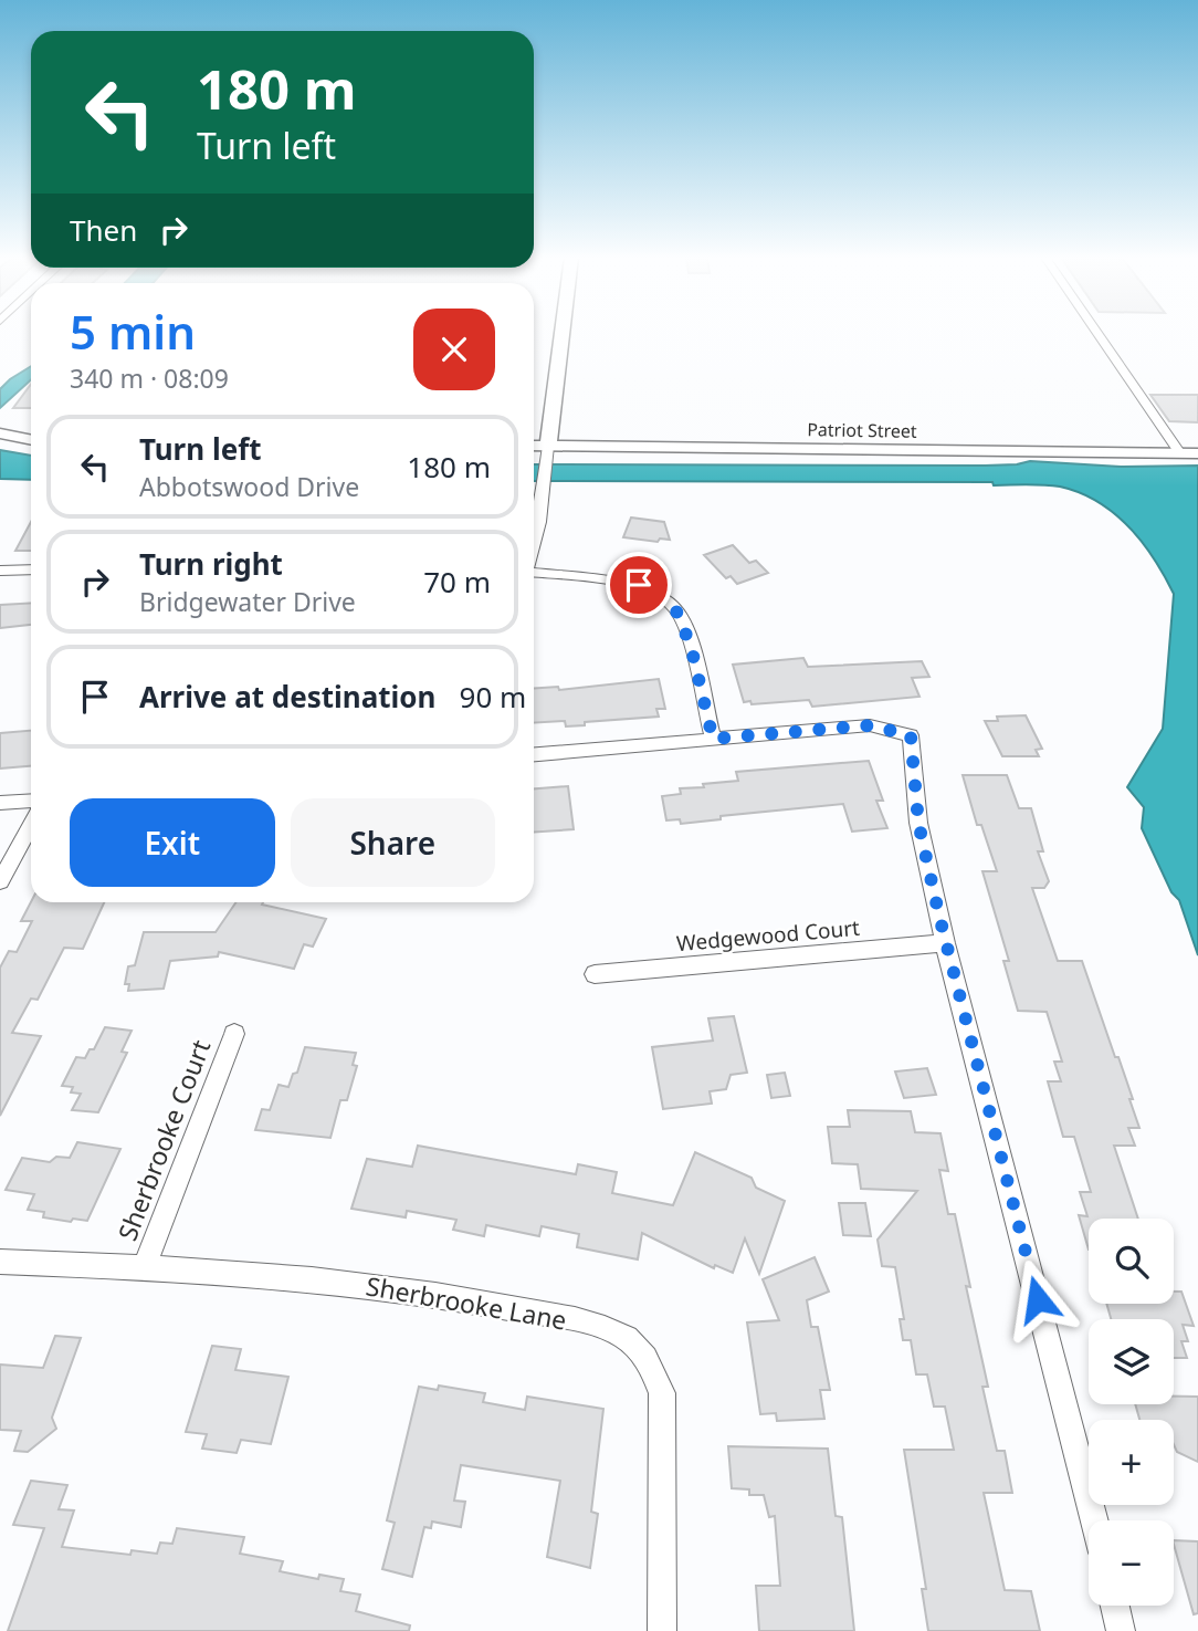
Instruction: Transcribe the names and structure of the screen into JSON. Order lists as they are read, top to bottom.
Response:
{
  "streets": {
    "main road": ["Patriot Street"],
    "street": ["Wedgewood Court", "Sherbrooke Court", "Sherbrooke Lane"]
  },
  "crossings": [
    ["Sherbrooke Court", "Sherbrooke Lane"]
  ],
  "page": {
    "turn": ["180 m", "Turn left"],
    "then": "Then",
    "heading": ["5 min", "340 m · 08:09"],
    "list": [
      {
        "name": "Turn left",
        "note": "Abbotswood Drive",
        "value": "180 m"
      },
      {
        "name": "Turn right",
        "note": "Bridgewater Drive",
        "value": "70 m"
      },
      {
        "name": "Arrive at destination",
        "value": "90 m"
      }
    ],
    "buttons": ["Exit", "Share"],
    "map_buttons": ["+", "−"]
  }
}
